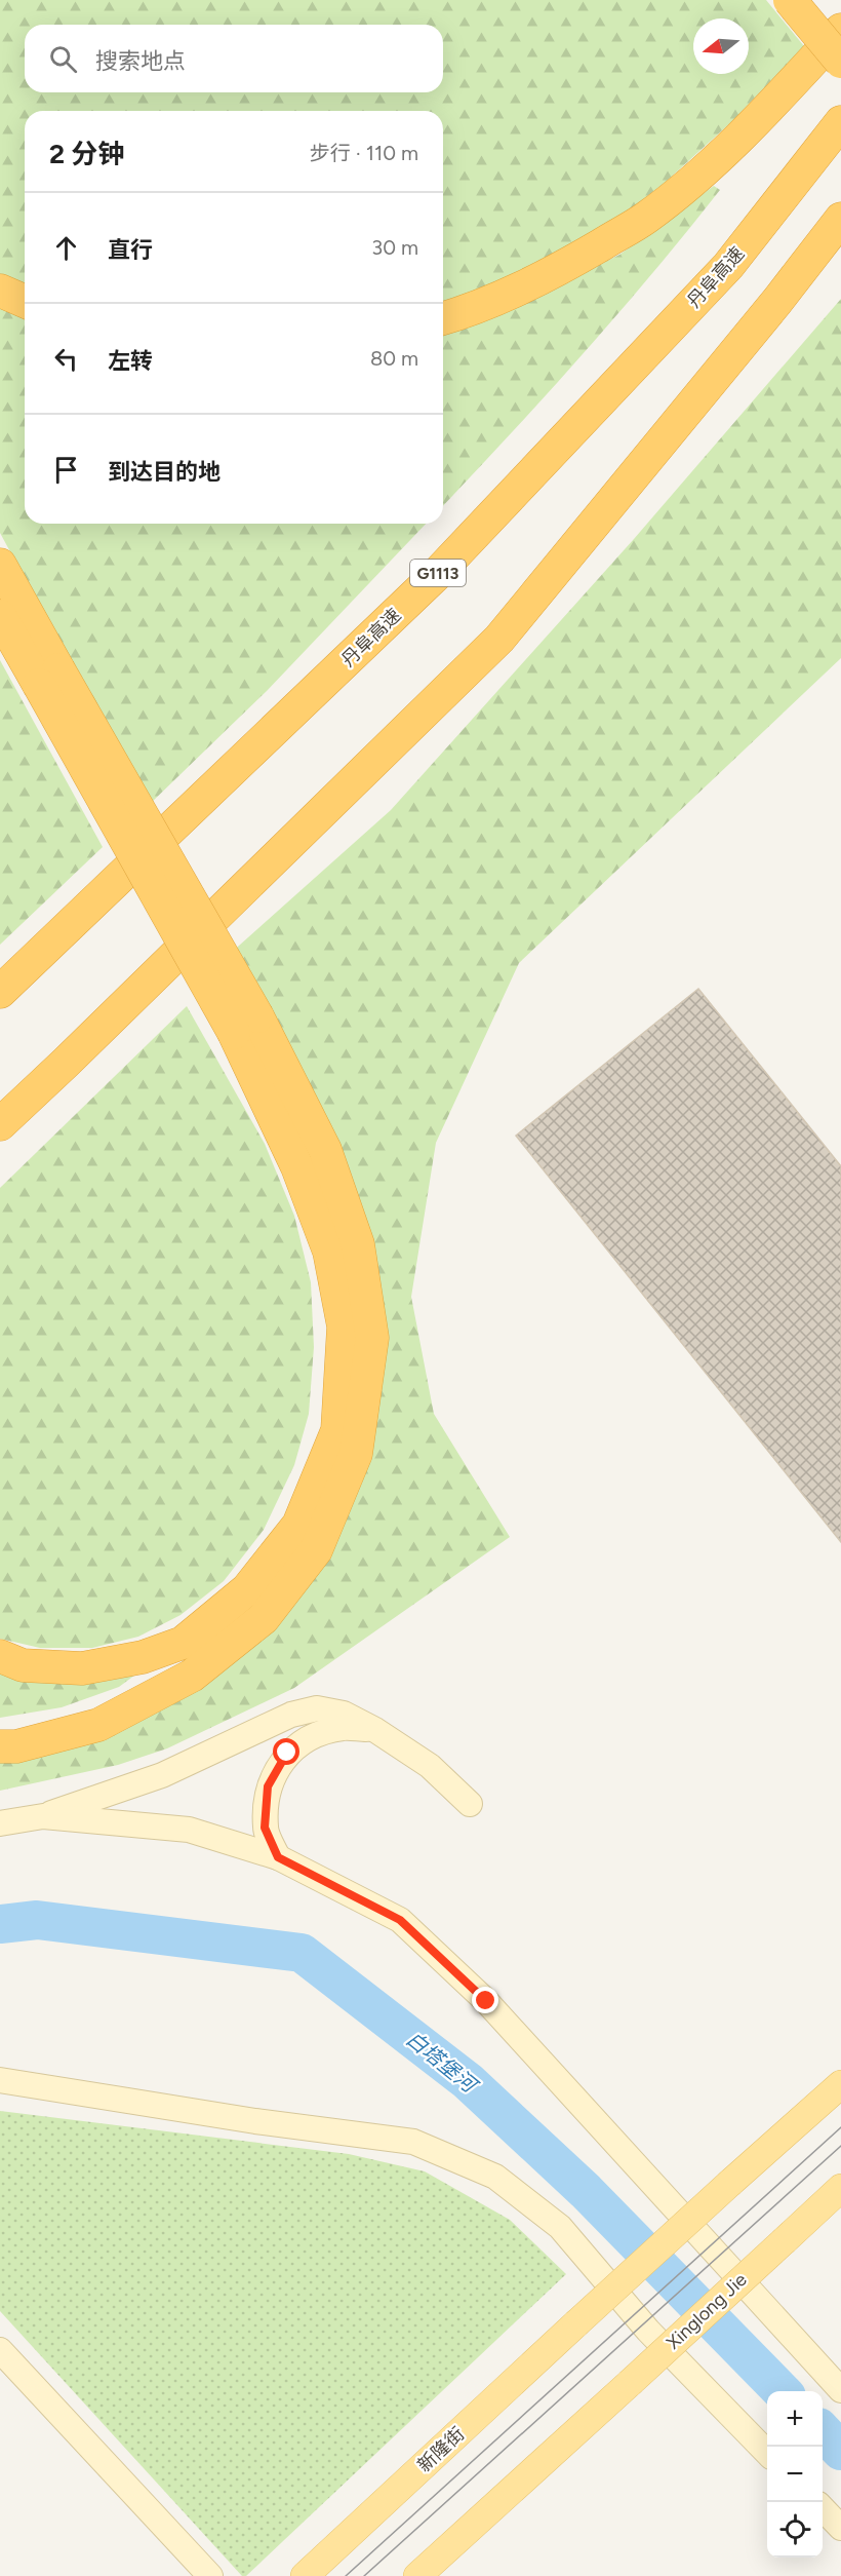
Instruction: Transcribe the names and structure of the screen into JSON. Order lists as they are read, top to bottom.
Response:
{
  "streets": {
    "highway": ["丹阜高速", "G1113"],
    "main road": ["Xinglong Jie", "新隆街"]
  },
  "water": ["白塔堡河"],
  "north": "left",
  "page": {
    "search": "搜索地点",
    "heading": ["2 分钟", "步行 · 110 m"],
    "list": [
      ["直行", "30 m"],
      ["左转", "80 m"],
      "到达目的地"
    ],
    "map_buttons": ["+", "−"]
  }
}
